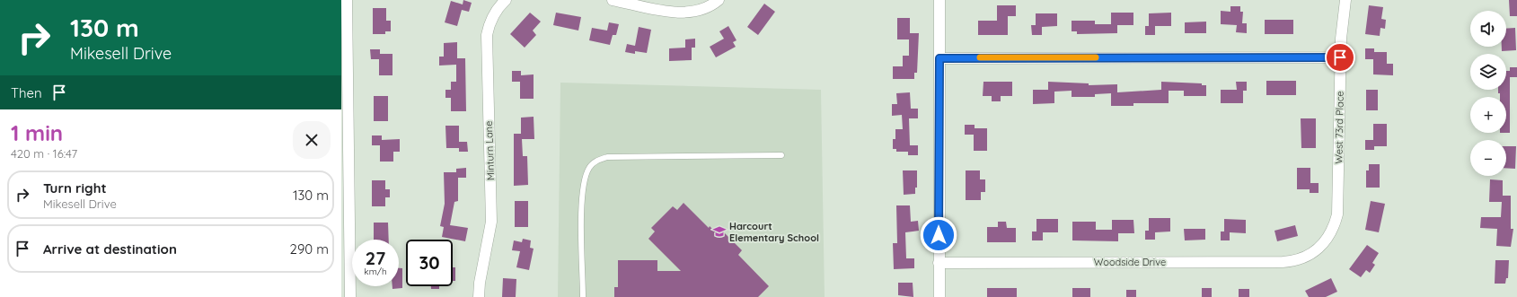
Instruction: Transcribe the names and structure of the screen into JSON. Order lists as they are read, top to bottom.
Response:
{
  "streets": {
    "street": ["West 73rd Place", "Minturn Lane", "Woodside Drive"]
  },
  "crossings": [
    ["West 73rd Place", "Woodside Drive"]
  ],
  "places": {
    "school or university": ["Harcourt Elementary School"]
  },
  "page": {
    "turn": ["130 m", "Mikesell Drive"],
    "map_buttons": ["+", "−"],
    "then": "Then",
    "heading": ["1 min", "420 m · 16:47"],
    "list": [
      {
        "name": "Turn right",
        "note": "Mikesell Drive",
        "value": "130 m"
      },
      {
        "name": "Arrive at destination",
        "value": "290 m"
      }
    ],
    "speed": "27 km/h",
    "limit": "30"
  }
}
